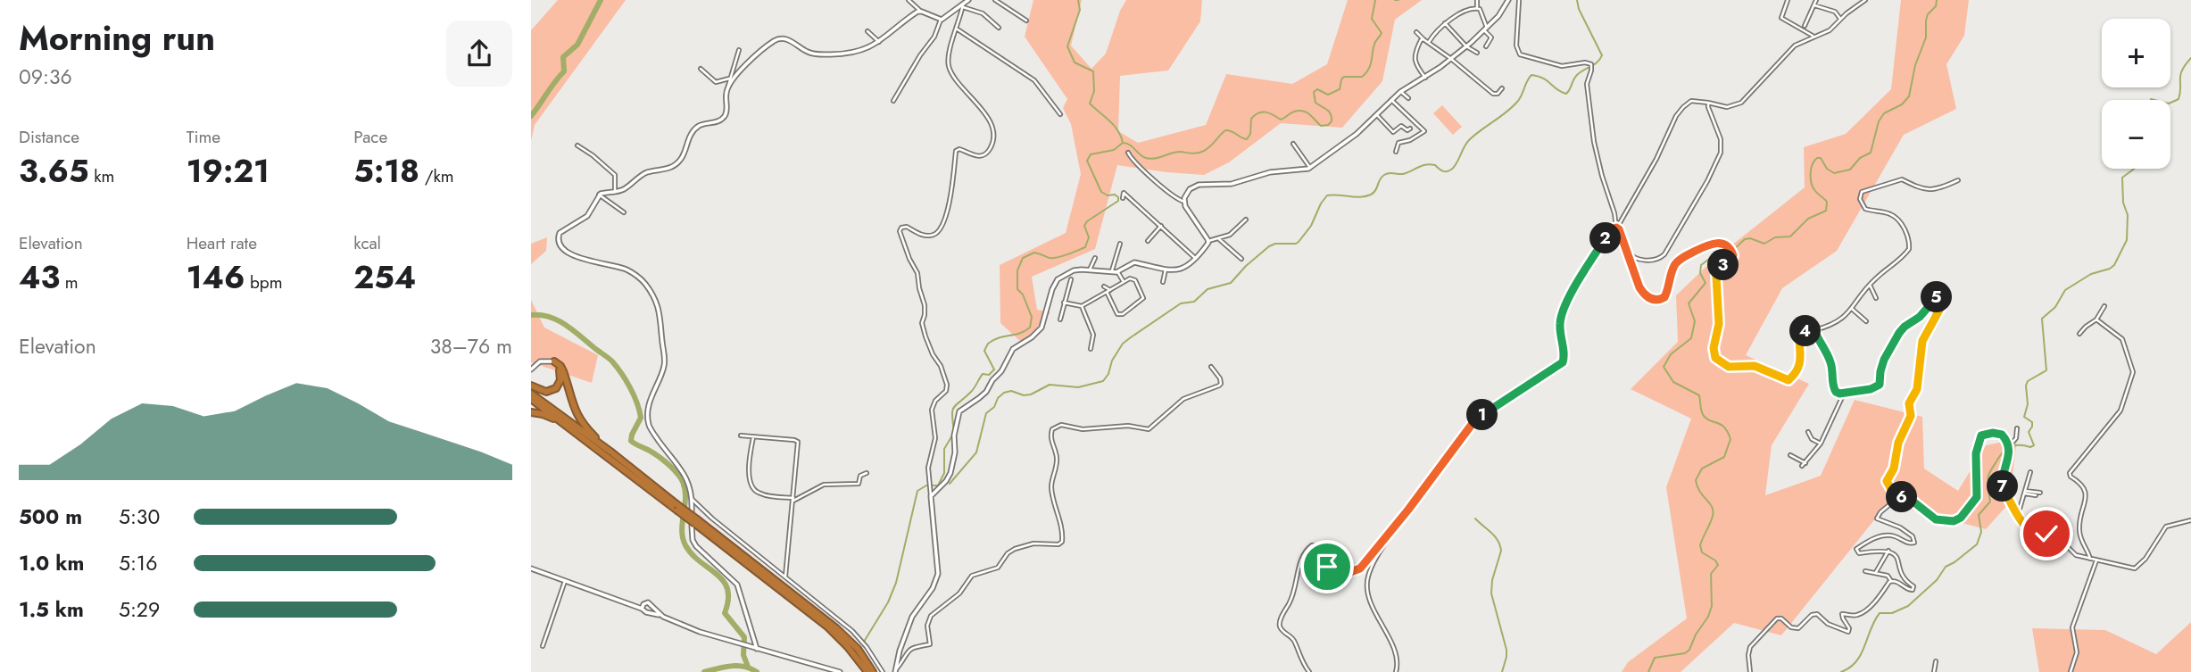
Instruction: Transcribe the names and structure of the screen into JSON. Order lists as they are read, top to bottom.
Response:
{
  "page": {
    "heading": ["Morning run", "09:36"],
    "map_buttons": ["+", "−"],
    "stats": [
      ["Distance", "3.65 km"],
      ["Time", "19:21"],
      ["Pace", "5:18 /km"],
      ["Elevation", "43 m"],
      ["Heart rate", "146 bpm"],
      ["kcal", "254"]
    ],
    "pins": [
      "2",
      "3",
      "5",
      "4",
      "1",
      "7",
      "6"
    ],
    "chart": ["Elevation", "38–76 m"],
    "list": [
      {
        "name": "500 m",
        "note": "5:30"
      },
      {
        "name": "1.0 km",
        "note": "5:16"
      },
      {
        "name": "1.5 km",
        "note": "5:29"
      }
    ]
  }
}
